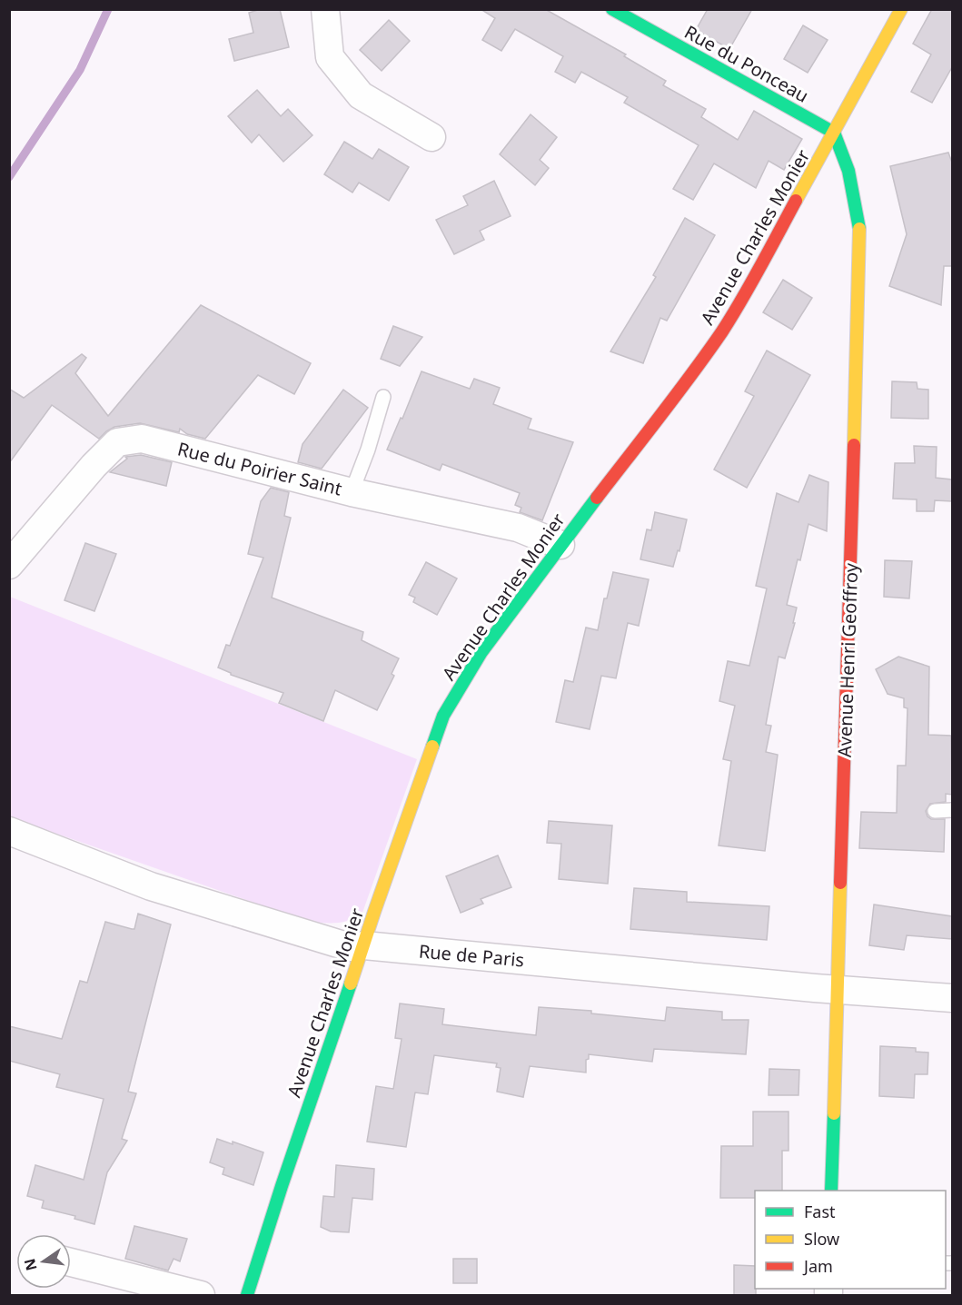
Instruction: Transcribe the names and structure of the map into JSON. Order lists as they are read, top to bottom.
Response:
{
  "streets": {
    "street": [
      "Rue du Ponceau",
      "Avenue Charles Monier",
      "Rue du Poirier Saint",
      "Avenue Henri Geoffroy",
      "Rue de Paris"
    ]
  },
  "crossings": [
    ["Rue du Ponceau", "Avenue Charles Monier"],
    ["Rue du Ponceau", "Avenue Henri Geoffroy"],
    ["Avenue Charles Monier", "Rue du Poirier Saint"],
    ["Avenue Charles Monier", "Avenue Henri Geoffroy"],
    ["Avenue Charles Monier", "Rue de Paris"],
    ["Avenue Henri Geoffroy", "Rue de Paris"]
  ],
  "legend": ["Fast", "Slow", "Jam"],
  "north": "left"
}
